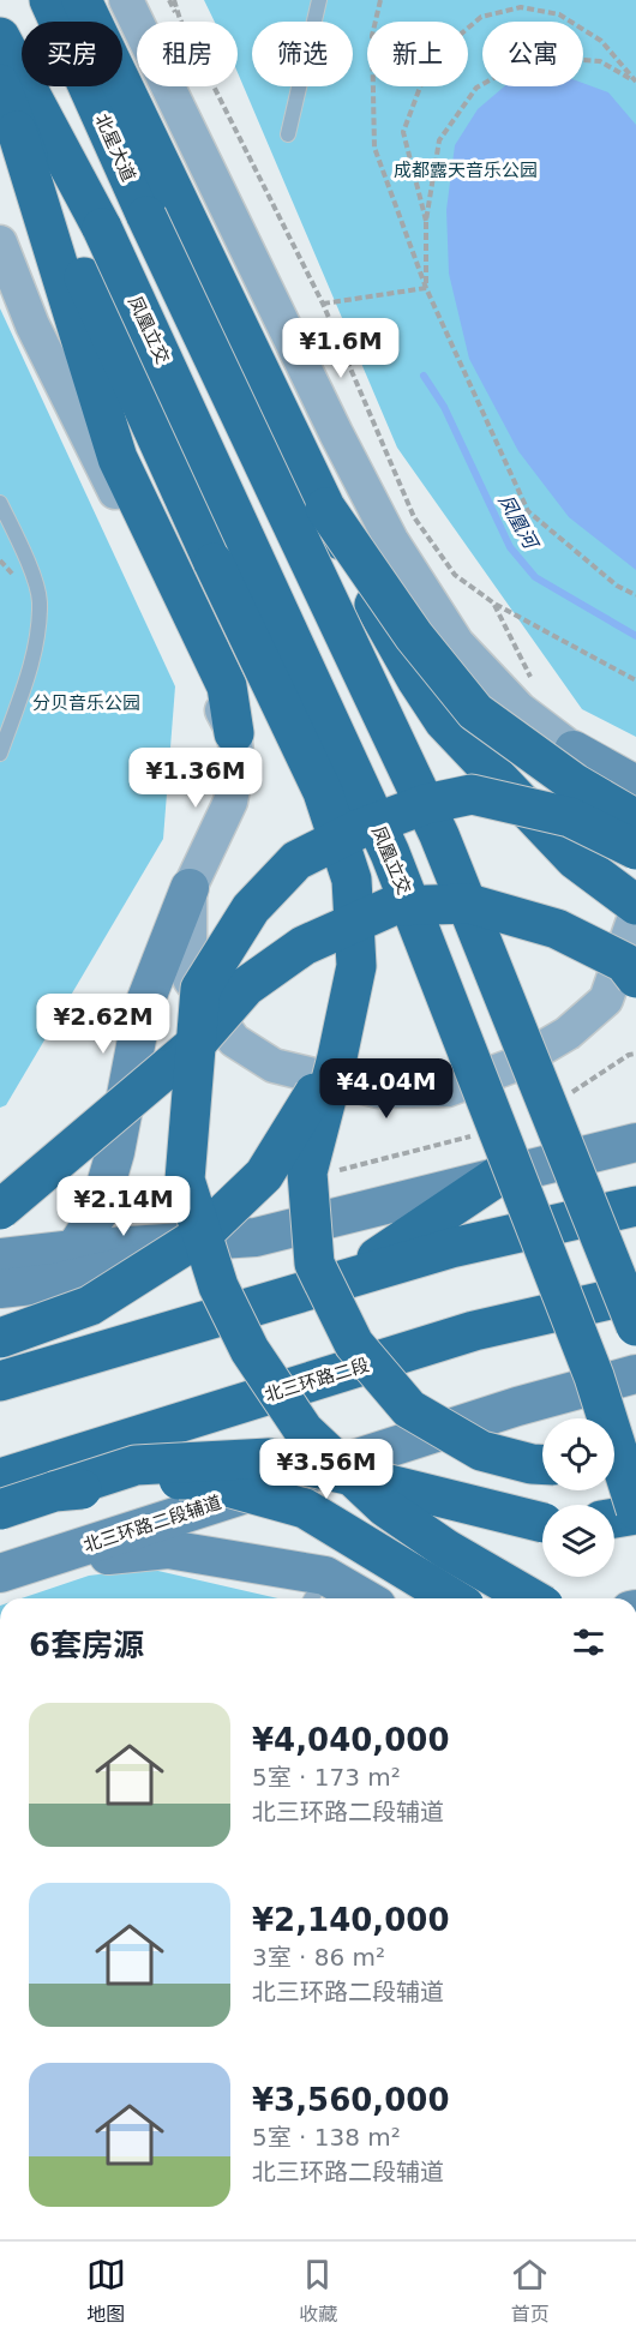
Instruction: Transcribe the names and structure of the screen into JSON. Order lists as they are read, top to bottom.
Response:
{
  "streets": {
    "highway": ["北星大道", "凤凰立交", "北三环路二段"],
    "main road": ["北三环路二段辅道"]
  },
  "water": ["凤凰河"],
  "parks": ["成都露天音乐公园", "分贝音乐公园"],
  "page": {
    "chip": [
      "买房",
      "租房",
      "筛选",
      "新上",
      "公寓"
    ],
    "price": [
      "¥1.6M",
      "¥1.36M",
      "¥2.62M",
      "¥4.04M",
      "¥2.14M",
      "¥3.56M"
    ],
    "heading": "6套房源",
    "list": [
      {
        "name": "¥4,040,000",
        "note": "5室 · 173 m² · 北三环路二段辅道"
      },
      {
        "name": "¥2,140,000",
        "note": "3室 · 86 m² · 北三环路二段辅道"
      },
      {
        "name": "¥3,560,000",
        "note": "5室 · 138 m² · 北三环路二段辅道"
      }
    ],
    "tabs": ["地图", "收藏", "首页"]
  }
}
